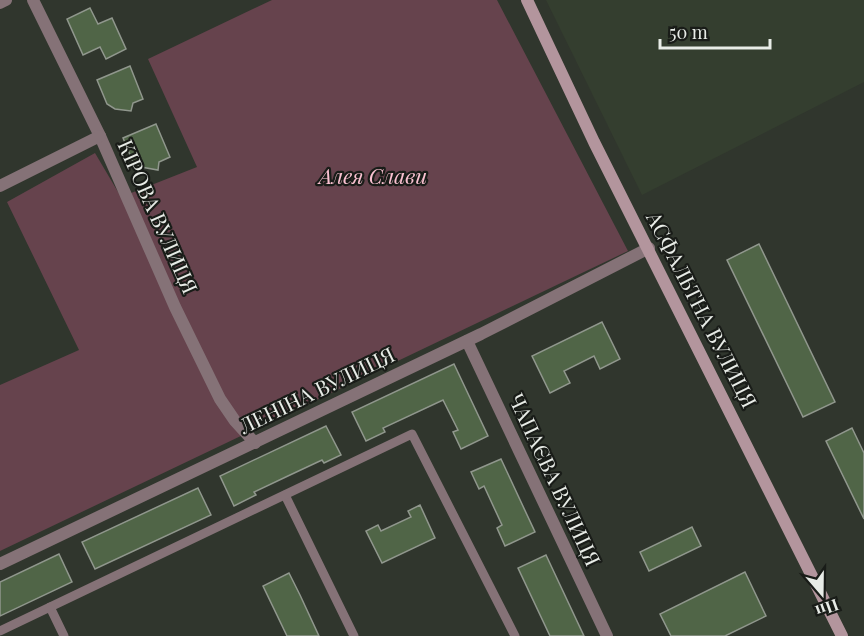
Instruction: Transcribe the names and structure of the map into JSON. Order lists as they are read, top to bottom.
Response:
{
  "streets": {
    "main road": ["АСФАЛЬТНА ВУЛИЦЯ"],
    "street": ["КІРОВА ВУЛИЦЯ", "ЛЕНІНА ВУЛИЦЯ", "ЧАПАЄВА ВУЛИЦЯ"]
  },
  "crossings": [
    ["КІРОВА ВУЛИЦЯ", "ЛЕНІНА ВУЛИЦЯ"],
    ["АСФАЛЬТНА ВУЛИЦЯ", "ЛЕНІНА ВУЛИЦЯ"],
    ["ЛЕНІНА ВУЛИЦЯ", "ЧАПАЄВА ВУЛИЦЯ"]
  ],
  "parks": ["Алея Слави"],
  "scale_bar": "50 m",
  "north": "bottom"
}
